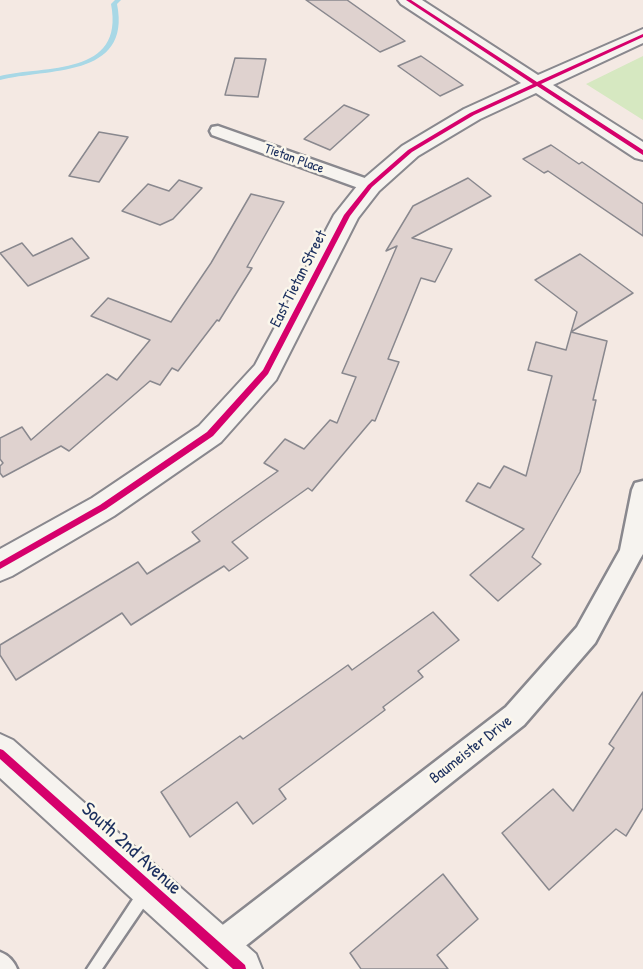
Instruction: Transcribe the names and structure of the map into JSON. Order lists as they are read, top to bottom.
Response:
{
  "streets": {
    "main road": ["East Tietan Street", "South 2nd Avenue"],
    "street": ["Tietan Place", "Baumeister Drive"]
  },
  "crossings": [
    ["Tietan Place", "East Tietan Street"],
    ["Baumeister Drive", "South 2nd Avenue"]
  ]
}
